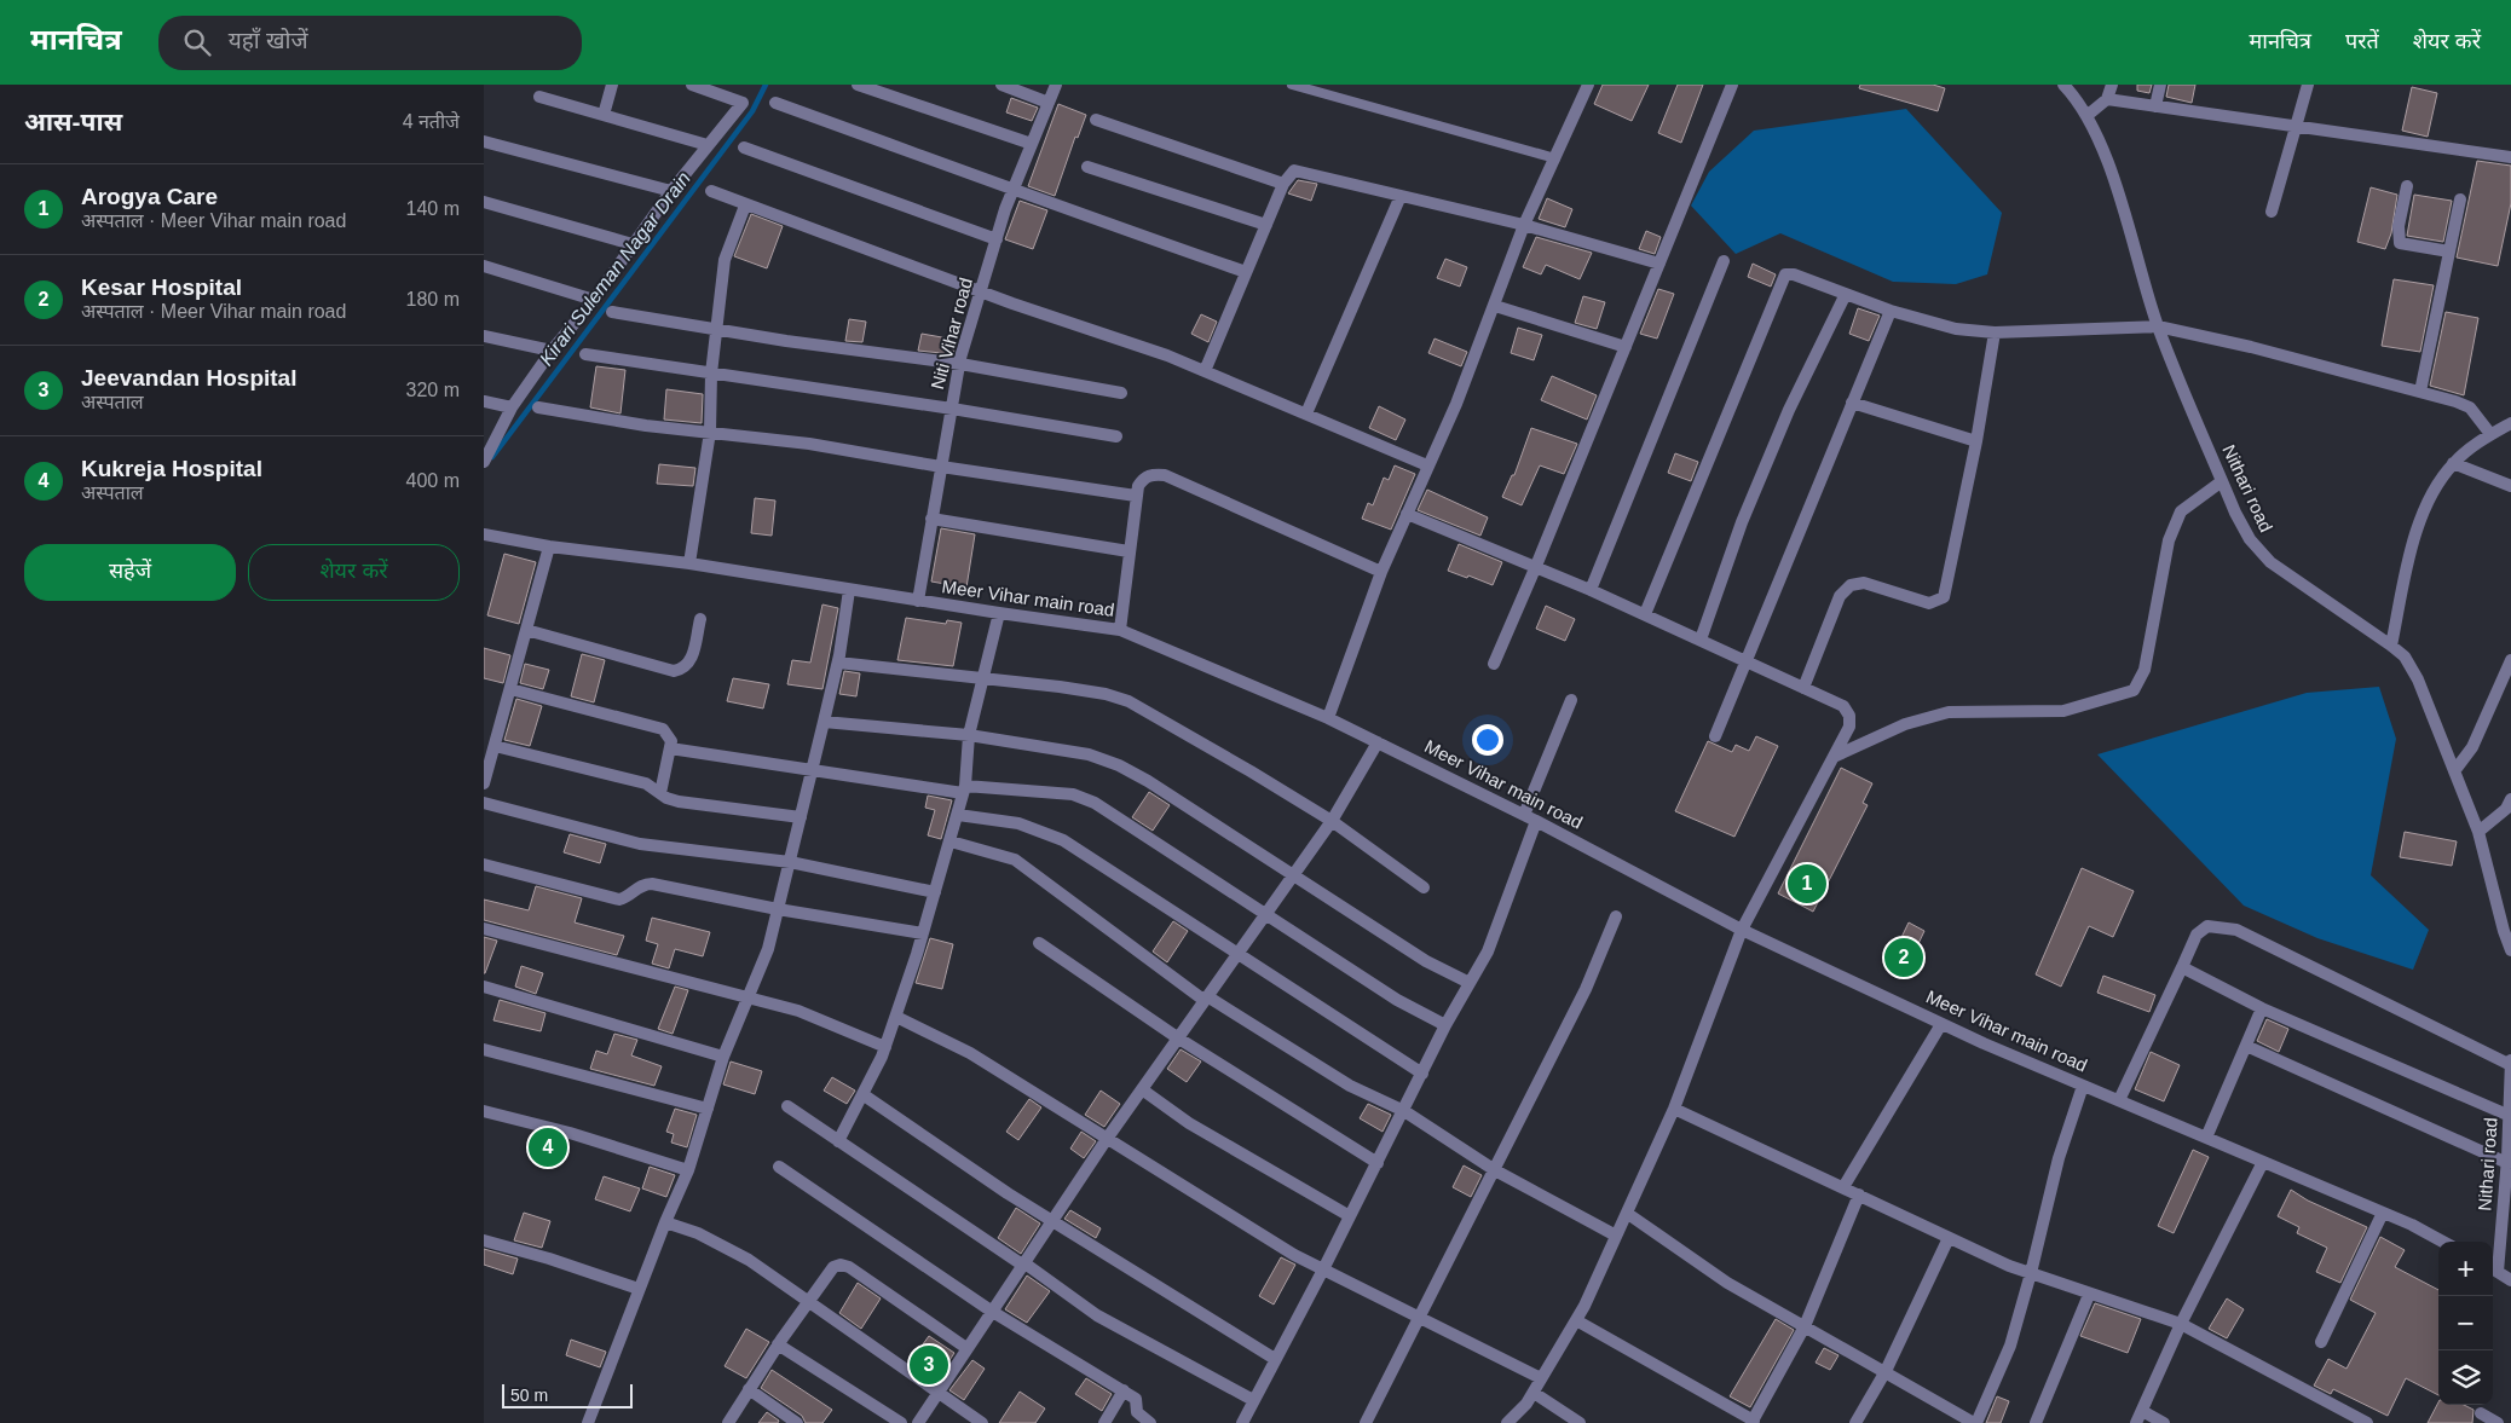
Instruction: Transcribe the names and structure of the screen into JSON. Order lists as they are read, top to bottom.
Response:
{
  "streets": {
    "street": ["Niti Vihar road", "Nithari road", "Meer Vihar main road"]
  },
  "crossings": [
    ["Niti Vihar road", "Meer Vihar main road"]
  ],
  "water": ["Kirari Suleman Nagar Drain"],
  "scale_bar": "50 m",
  "page": {
    "header": "मानचित्र",
    "search": "यहाँ खोजें",
    "nav": ["मानचित्र", "परतें", "शेयर करें"],
    "heading": ["आस-पास", "4 नतीजे"],
    "list": [
      {
        "mark": "1",
        "name": "Arogya Care",
        "note": "अस्पताल · Meer Vihar main road",
        "value": "140 m"
      },
      {
        "mark": "2",
        "name": "Kesar Hospital",
        "note": "अस्पताल · Meer Vihar main road",
        "value": "180 m"
      },
      {
        "mark": "3",
        "name": "Jeevandan Hospital",
        "note": "अस्पताल",
        "value": "320 m"
      },
      {
        "mark": "4",
        "name": "Kukreja Hospital",
        "note": "अस्पताल",
        "value": "400 m"
      }
    ],
    "buttons": ["सहेजें", "शेयर करें"],
    "pins": [
      "1",
      "2",
      "4",
      "3"
    ],
    "map_buttons": ["+", "−"],
    "scale": "50 m"
  }
}
